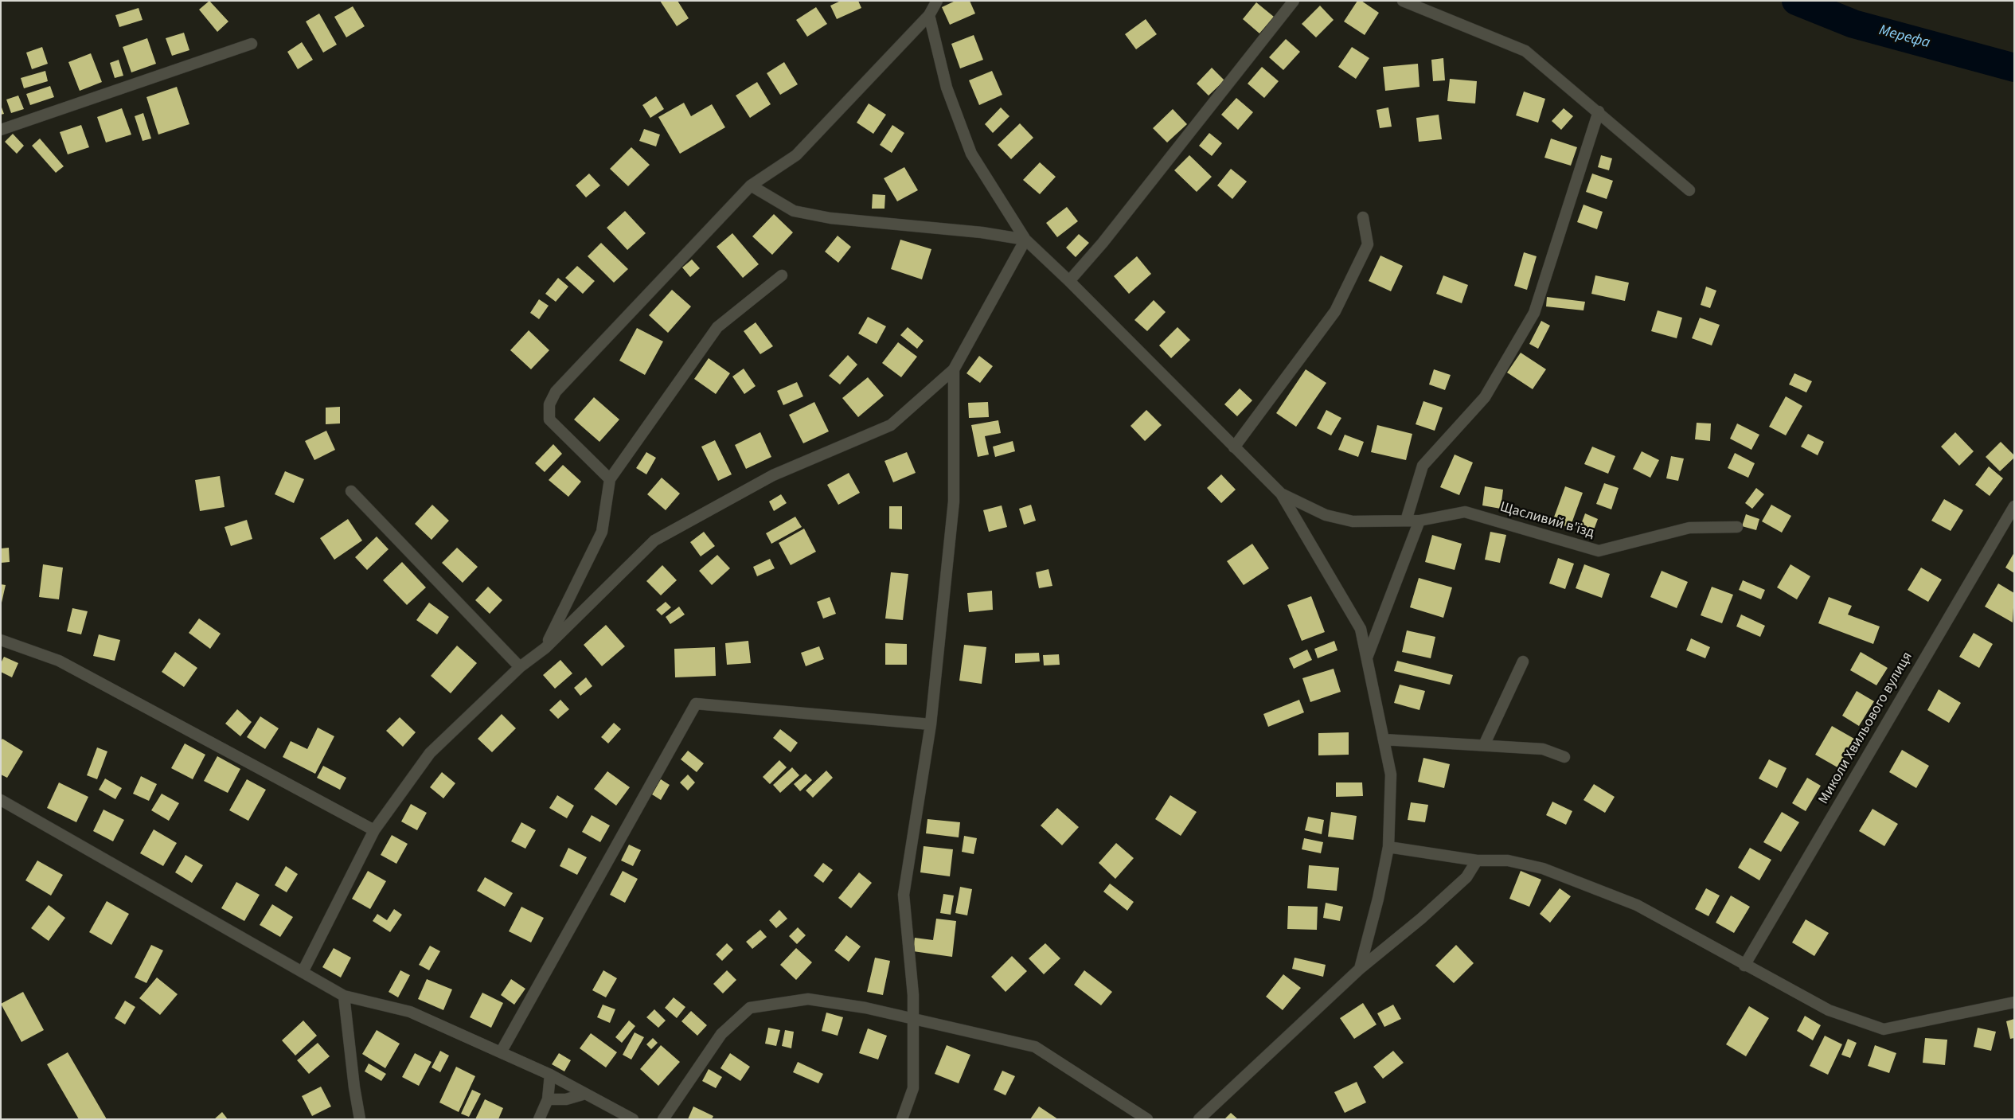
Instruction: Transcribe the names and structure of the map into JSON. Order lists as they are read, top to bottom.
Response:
{
  "streets": {
    "street": ["Щасливий в'їзд", "Миколи Хвильового вулиця"]
  },
  "water": ["Мерефа"]
}
